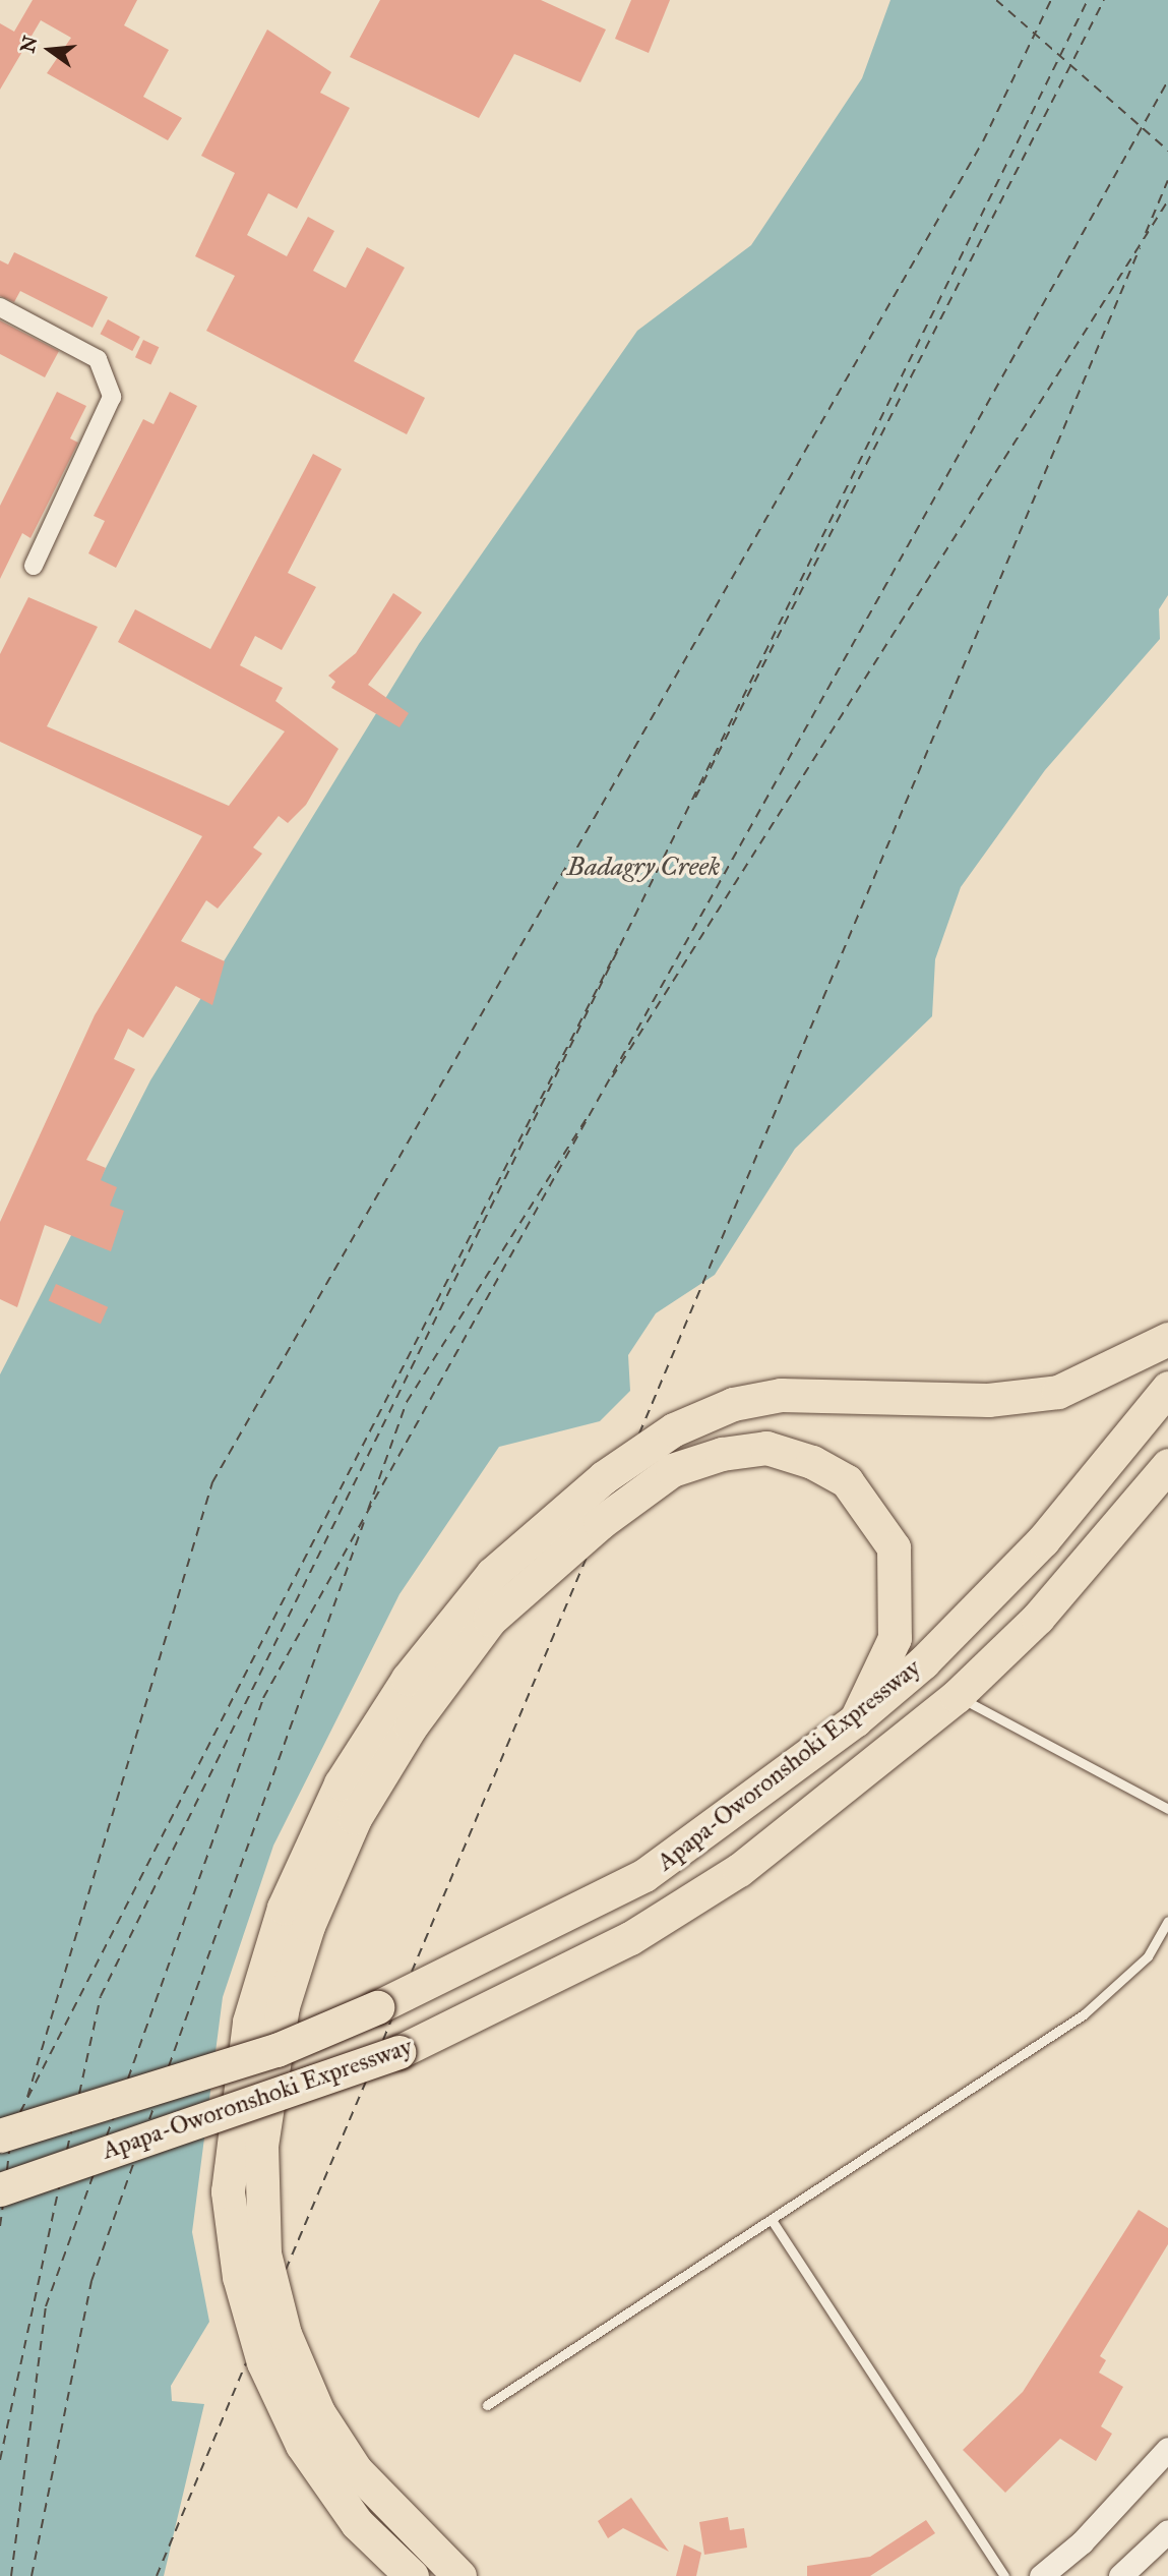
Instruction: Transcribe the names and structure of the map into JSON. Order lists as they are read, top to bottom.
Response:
{
  "streets": {
    "highway": ["Apapa-Oworonshoki Expressway"]
  },
  "water": ["Badagry Creek"],
  "north": "left"
}
